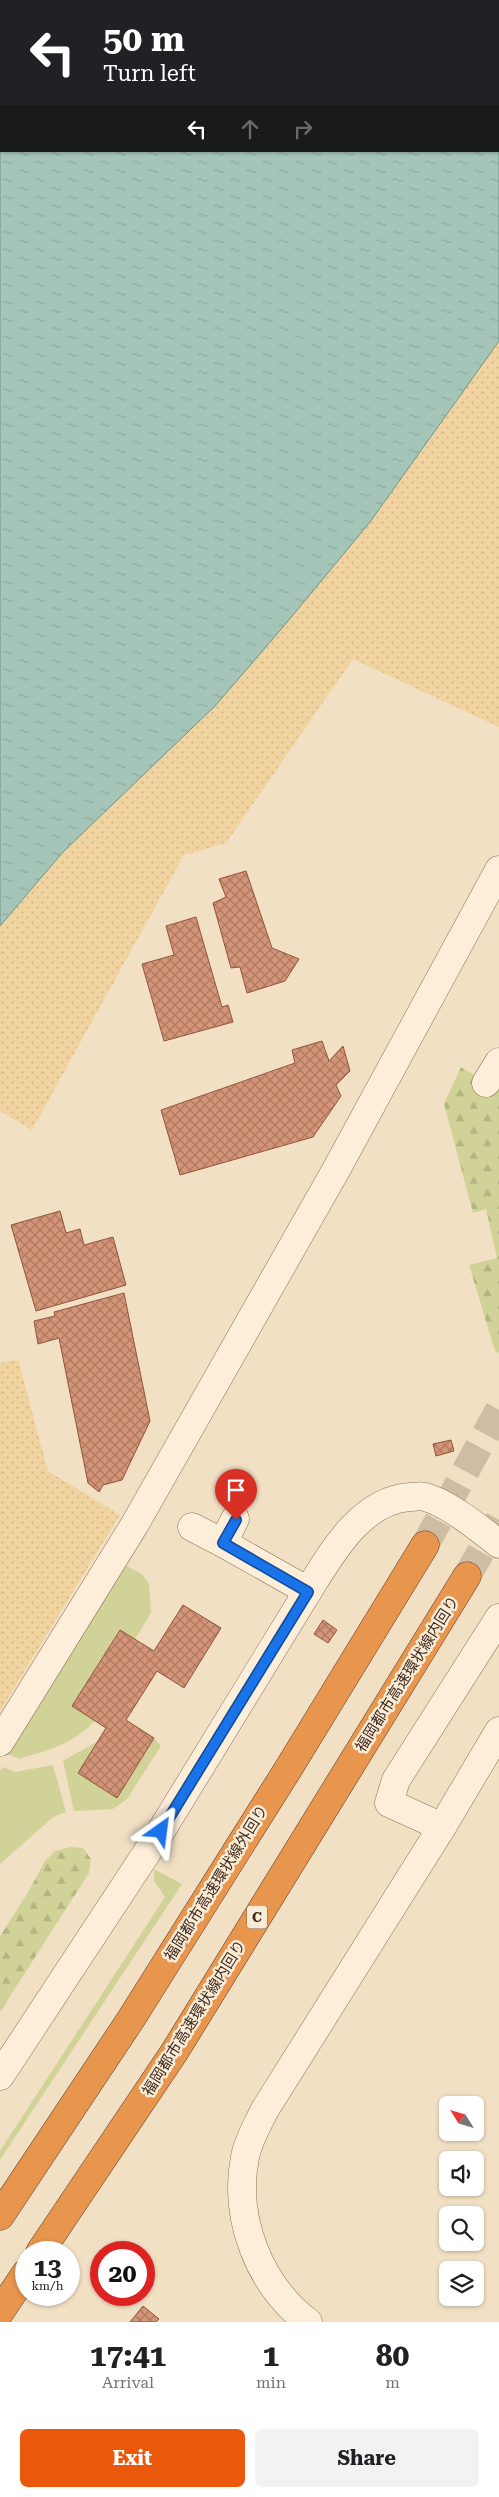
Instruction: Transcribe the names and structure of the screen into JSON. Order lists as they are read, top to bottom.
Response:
{
  "streets": {
    "highway": ["福岡都市高速環状線内回り", "福岡都市高速環状線外回り", "C"]
  },
  "north": "top left",
  "page": {
    "turn": ["50 m", "Turn left"],
    "speed": "13 km/h",
    "limit": "20",
    "eta": [
      "17:41",
      "Arrival",
      "1",
      "min",
      "80",
      "m"
    ],
    "buttons": ["Exit", "Share"]
  }
}
